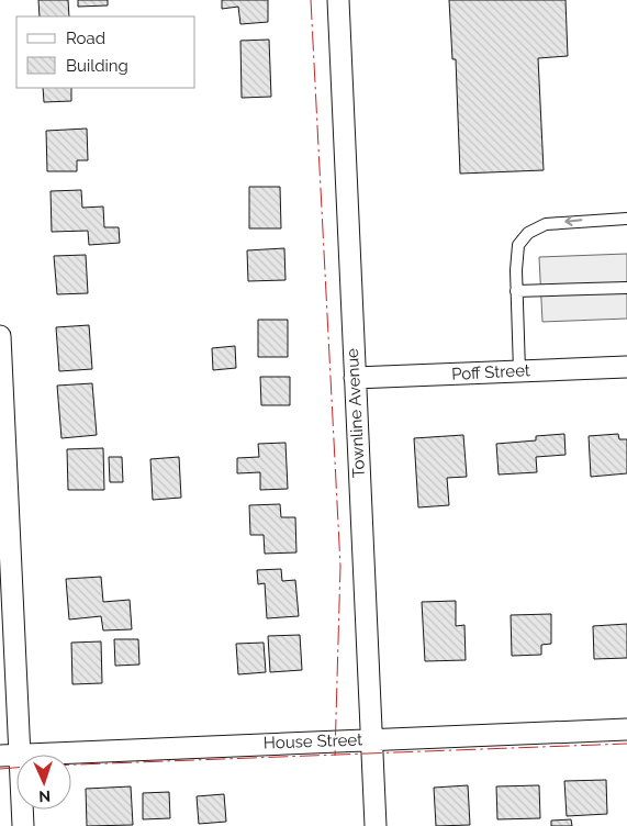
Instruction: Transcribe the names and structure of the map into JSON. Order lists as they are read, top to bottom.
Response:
{
  "streets": {
    "street": ["Poff Street", "Townline Avenue", "House Street"]
  },
  "crossings": [
    ["Poff Street", "Townline Avenue"],
    ["Townline Avenue", "House Street"]
  ],
  "legend": ["Road", "Building"],
  "north": "bottom"
}
